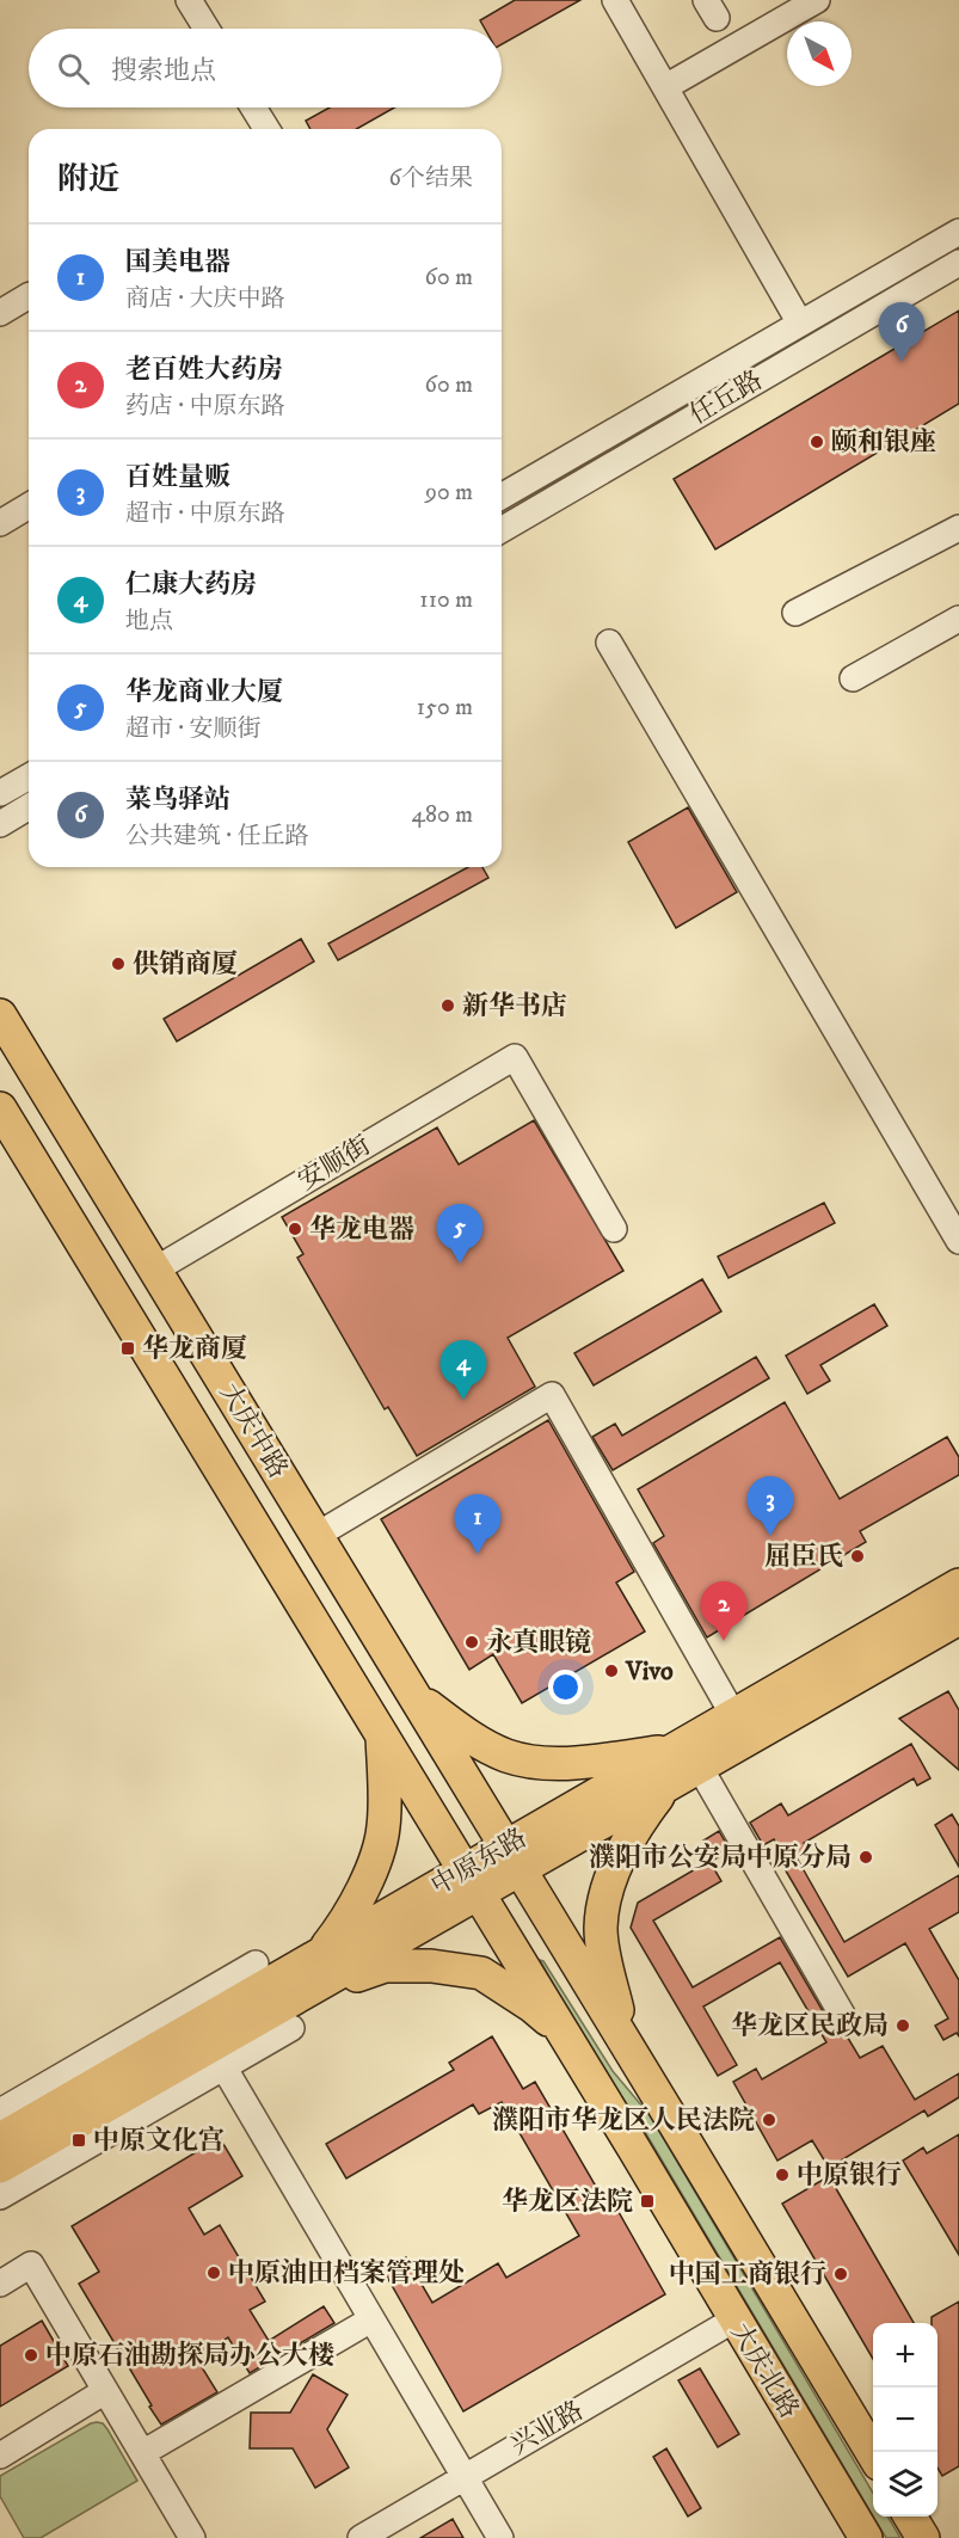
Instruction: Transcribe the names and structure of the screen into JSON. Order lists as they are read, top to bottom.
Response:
{
  "streets": {
    "main road": ["大庆中路", "中原东路", "大庆北路"],
    "street": ["任丘路", "安顺街", "兴业路"]
  },
  "crossings": [
    ["安顺街", "大庆中路"],
    ["大庆中路", "中原东路"],
    ["大庆中路", "大庆北路"],
    ["中原东路", "大庆北路"],
    ["大庆北路", "兴业路"]
  ],
  "places": {
    "other": [
      "颐和银座",
      "供销商厦",
      "新华书店",
      "华龙电器",
      "屈臣氏",
      "永真眼镜",
      "Vivo",
      "濮阳市公安局中原分局",
      "华龙区民政局",
      "濮阳市华龙区人民法院",
      "中原银行",
      "中原油田档案管理处",
      "中国工商银行",
      "中原石油勘探局办公大楼"
    ],
    "transit": ["华龙商厦", "中原文化宫", "华龙区法院"]
  },
  "north": "bottom right",
  "page": {
    "search": "搜索地点",
    "heading": ["附近", "6个结果"],
    "list": [
      {
        "mark": "1",
        "name": "国美电器",
        "note": "商店 · 大庆中路",
        "value": "60 m"
      },
      {
        "mark": "2",
        "name": "老百姓大药房",
        "note": "药店 · 中原东路",
        "value": "60 m"
      },
      {
        "mark": "3",
        "name": "百姓量贩",
        "note": "超市 · 中原东路",
        "value": "90 m"
      },
      {
        "mark": "4",
        "name": "仁康大药房",
        "note": "地点",
        "value": "110 m"
      },
      {
        "mark": "5",
        "name": "华龙商业大厦",
        "note": "超市 · 安顺街",
        "value": "150 m"
      },
      {
        "mark": "6",
        "name": "菜鸟驿站",
        "note": "公共建筑 · 任丘路",
        "value": "480 m"
      }
    ],
    "pins": [
      "6",
      "5",
      "4",
      "3",
      "1",
      "2"
    ],
    "map_buttons": ["+", "−"]
  }
}
